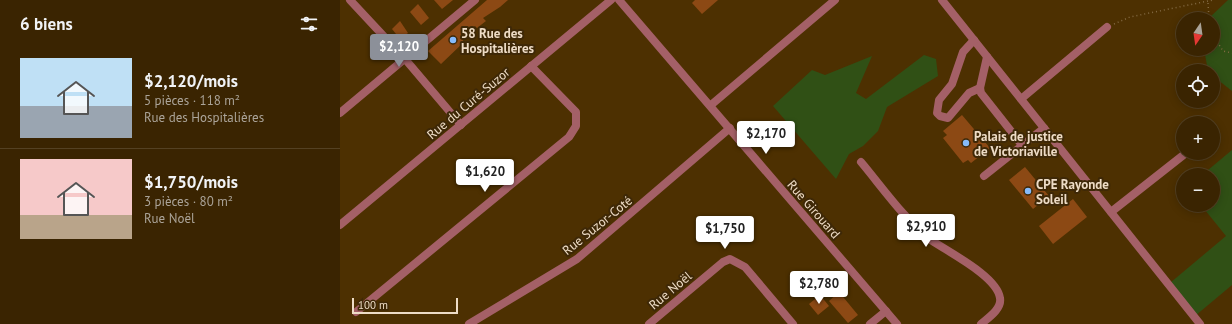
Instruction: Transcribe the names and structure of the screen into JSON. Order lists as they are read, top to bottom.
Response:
{
  "streets": {
    "street": [
      "Rue du Curé-Suzor",
      "Rue Girouard",
      "Rue Suzor-Coté",
      "Rue Noël"
    ]
  },
  "crossings": [
    ["Rue Girouard", "Rue Suzor-Coté"]
  ],
  "places": ["58 Rue des Hospitalières", "Palais de justice de Victoriaville", "CPE Rayonde Soleil"],
  "scale_bar": "100 m",
  "north": "bottom",
  "page": {
    "heading": "6 biens",
    "map_buttons": ["+", "−"],
    "price": [
      "$2,120",
      "$2,170",
      "$1,620",
      "$2,910",
      "$1,750",
      "$2,780"
    ],
    "list": [
      {
        "name": "$2,120/mois",
        "note": "5 pièces · 118 m² · Rue des Hospitalières"
      },
      {
        "name": "$1,750/mois",
        "note": "3 pièces · 80 m² · Rue Noël"
      }
    ],
    "scale": "100 m"
  }
}
